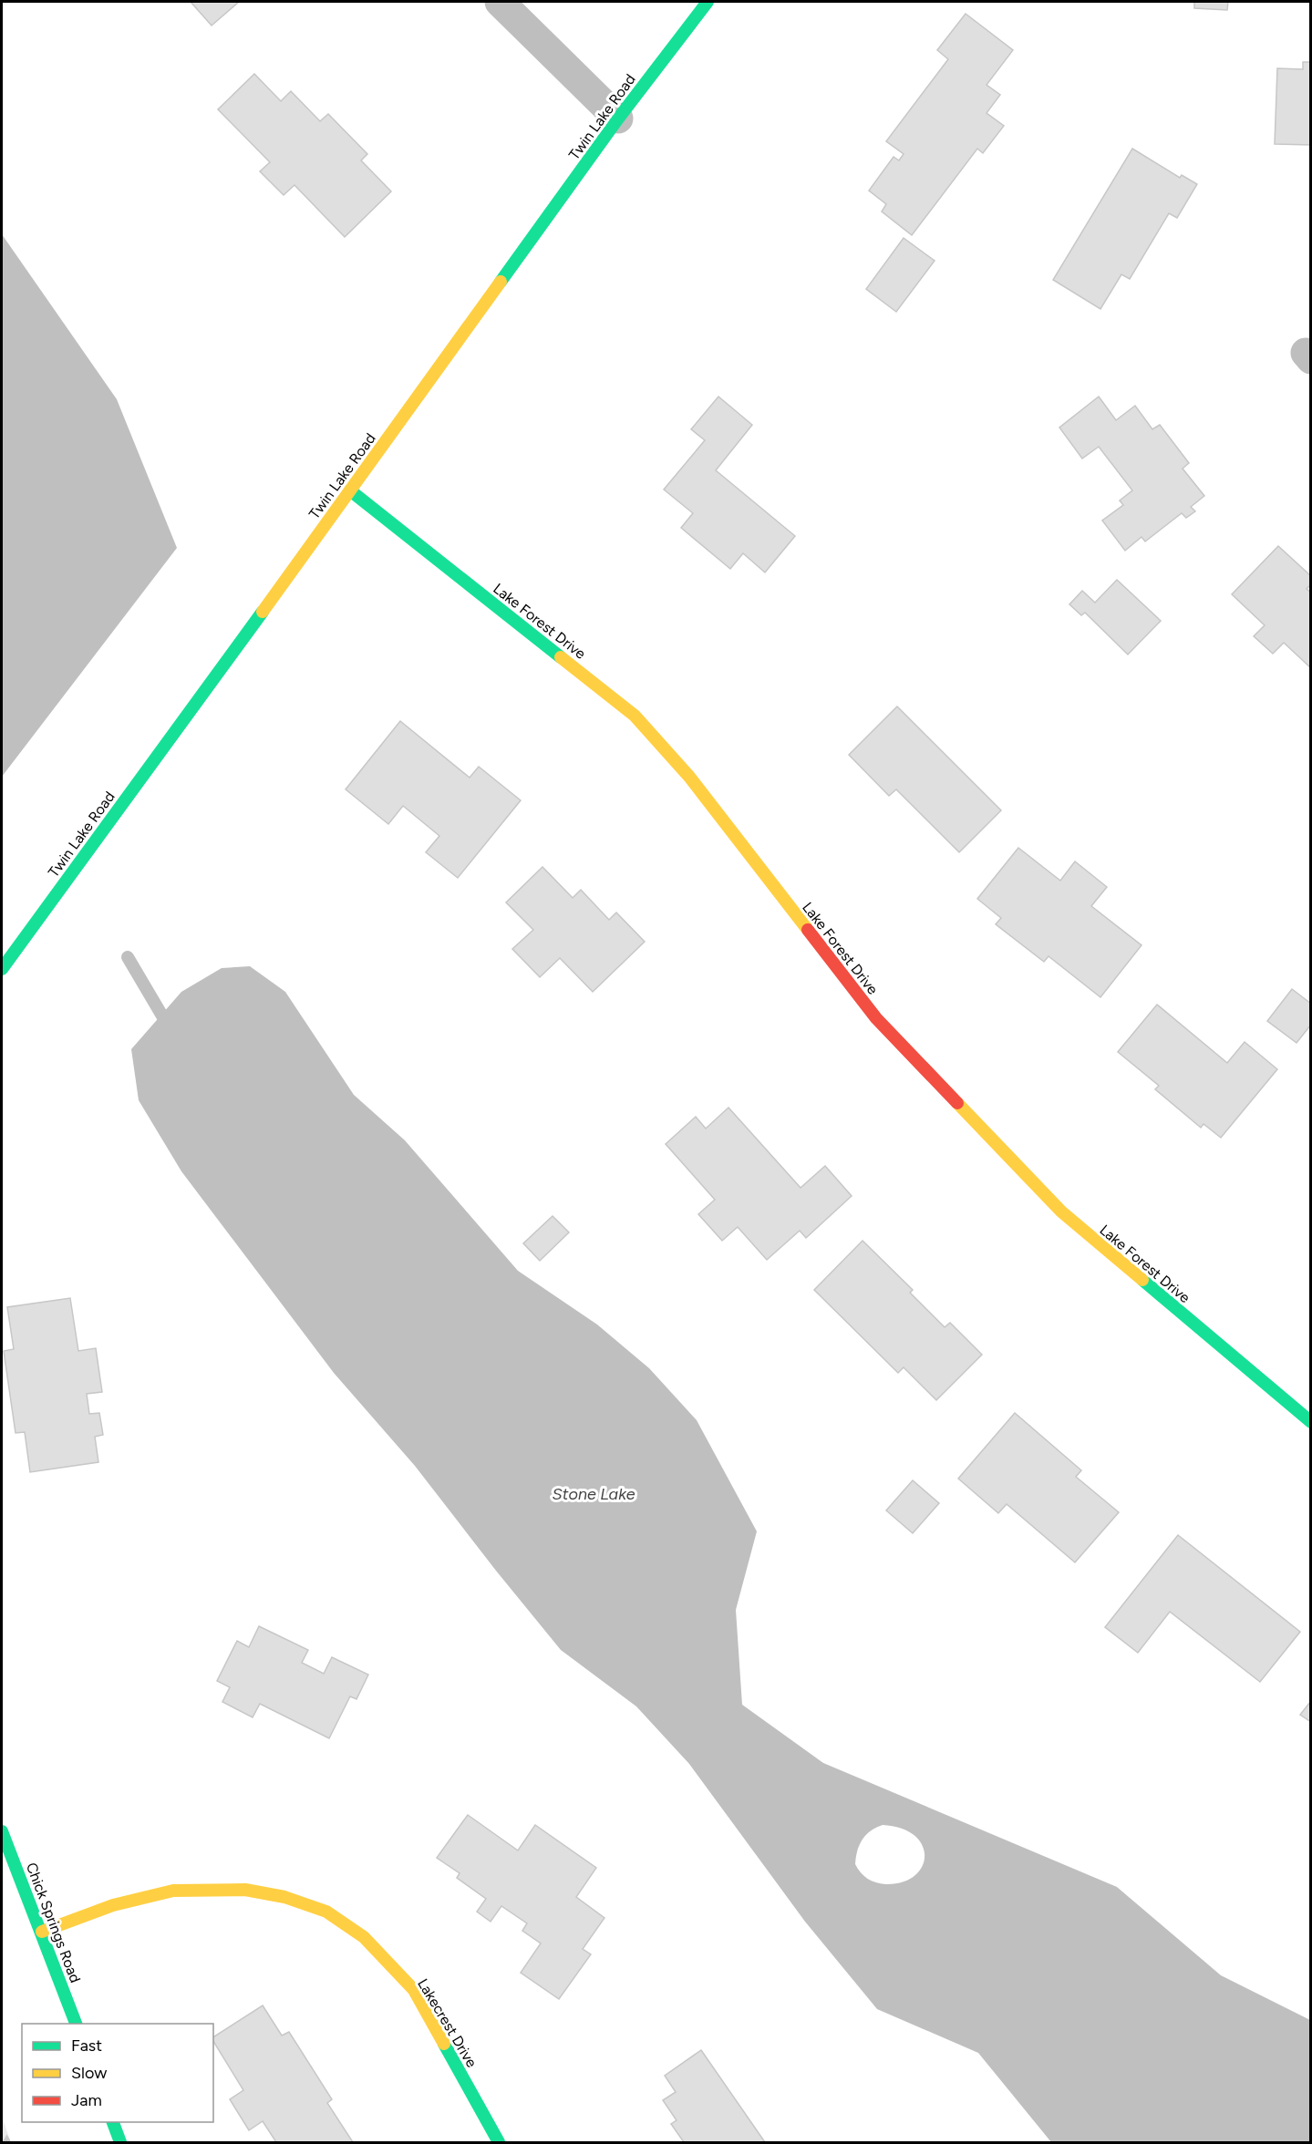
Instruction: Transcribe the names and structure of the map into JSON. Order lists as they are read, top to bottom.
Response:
{
  "streets": {
    "street": [
      "Twin Lake Road",
      "Lake Forest Drive",
      "Chick Springs Road",
      "Lakecrest Drive"
    ]
  },
  "crossings": [
    ["Twin Lake Road", "Lake Forest Drive"],
    ["Chick Springs Road", "Lakecrest Drive"]
  ],
  "water": ["Stone Lake"],
  "legend": ["Fast", "Slow", "Jam"]
}
